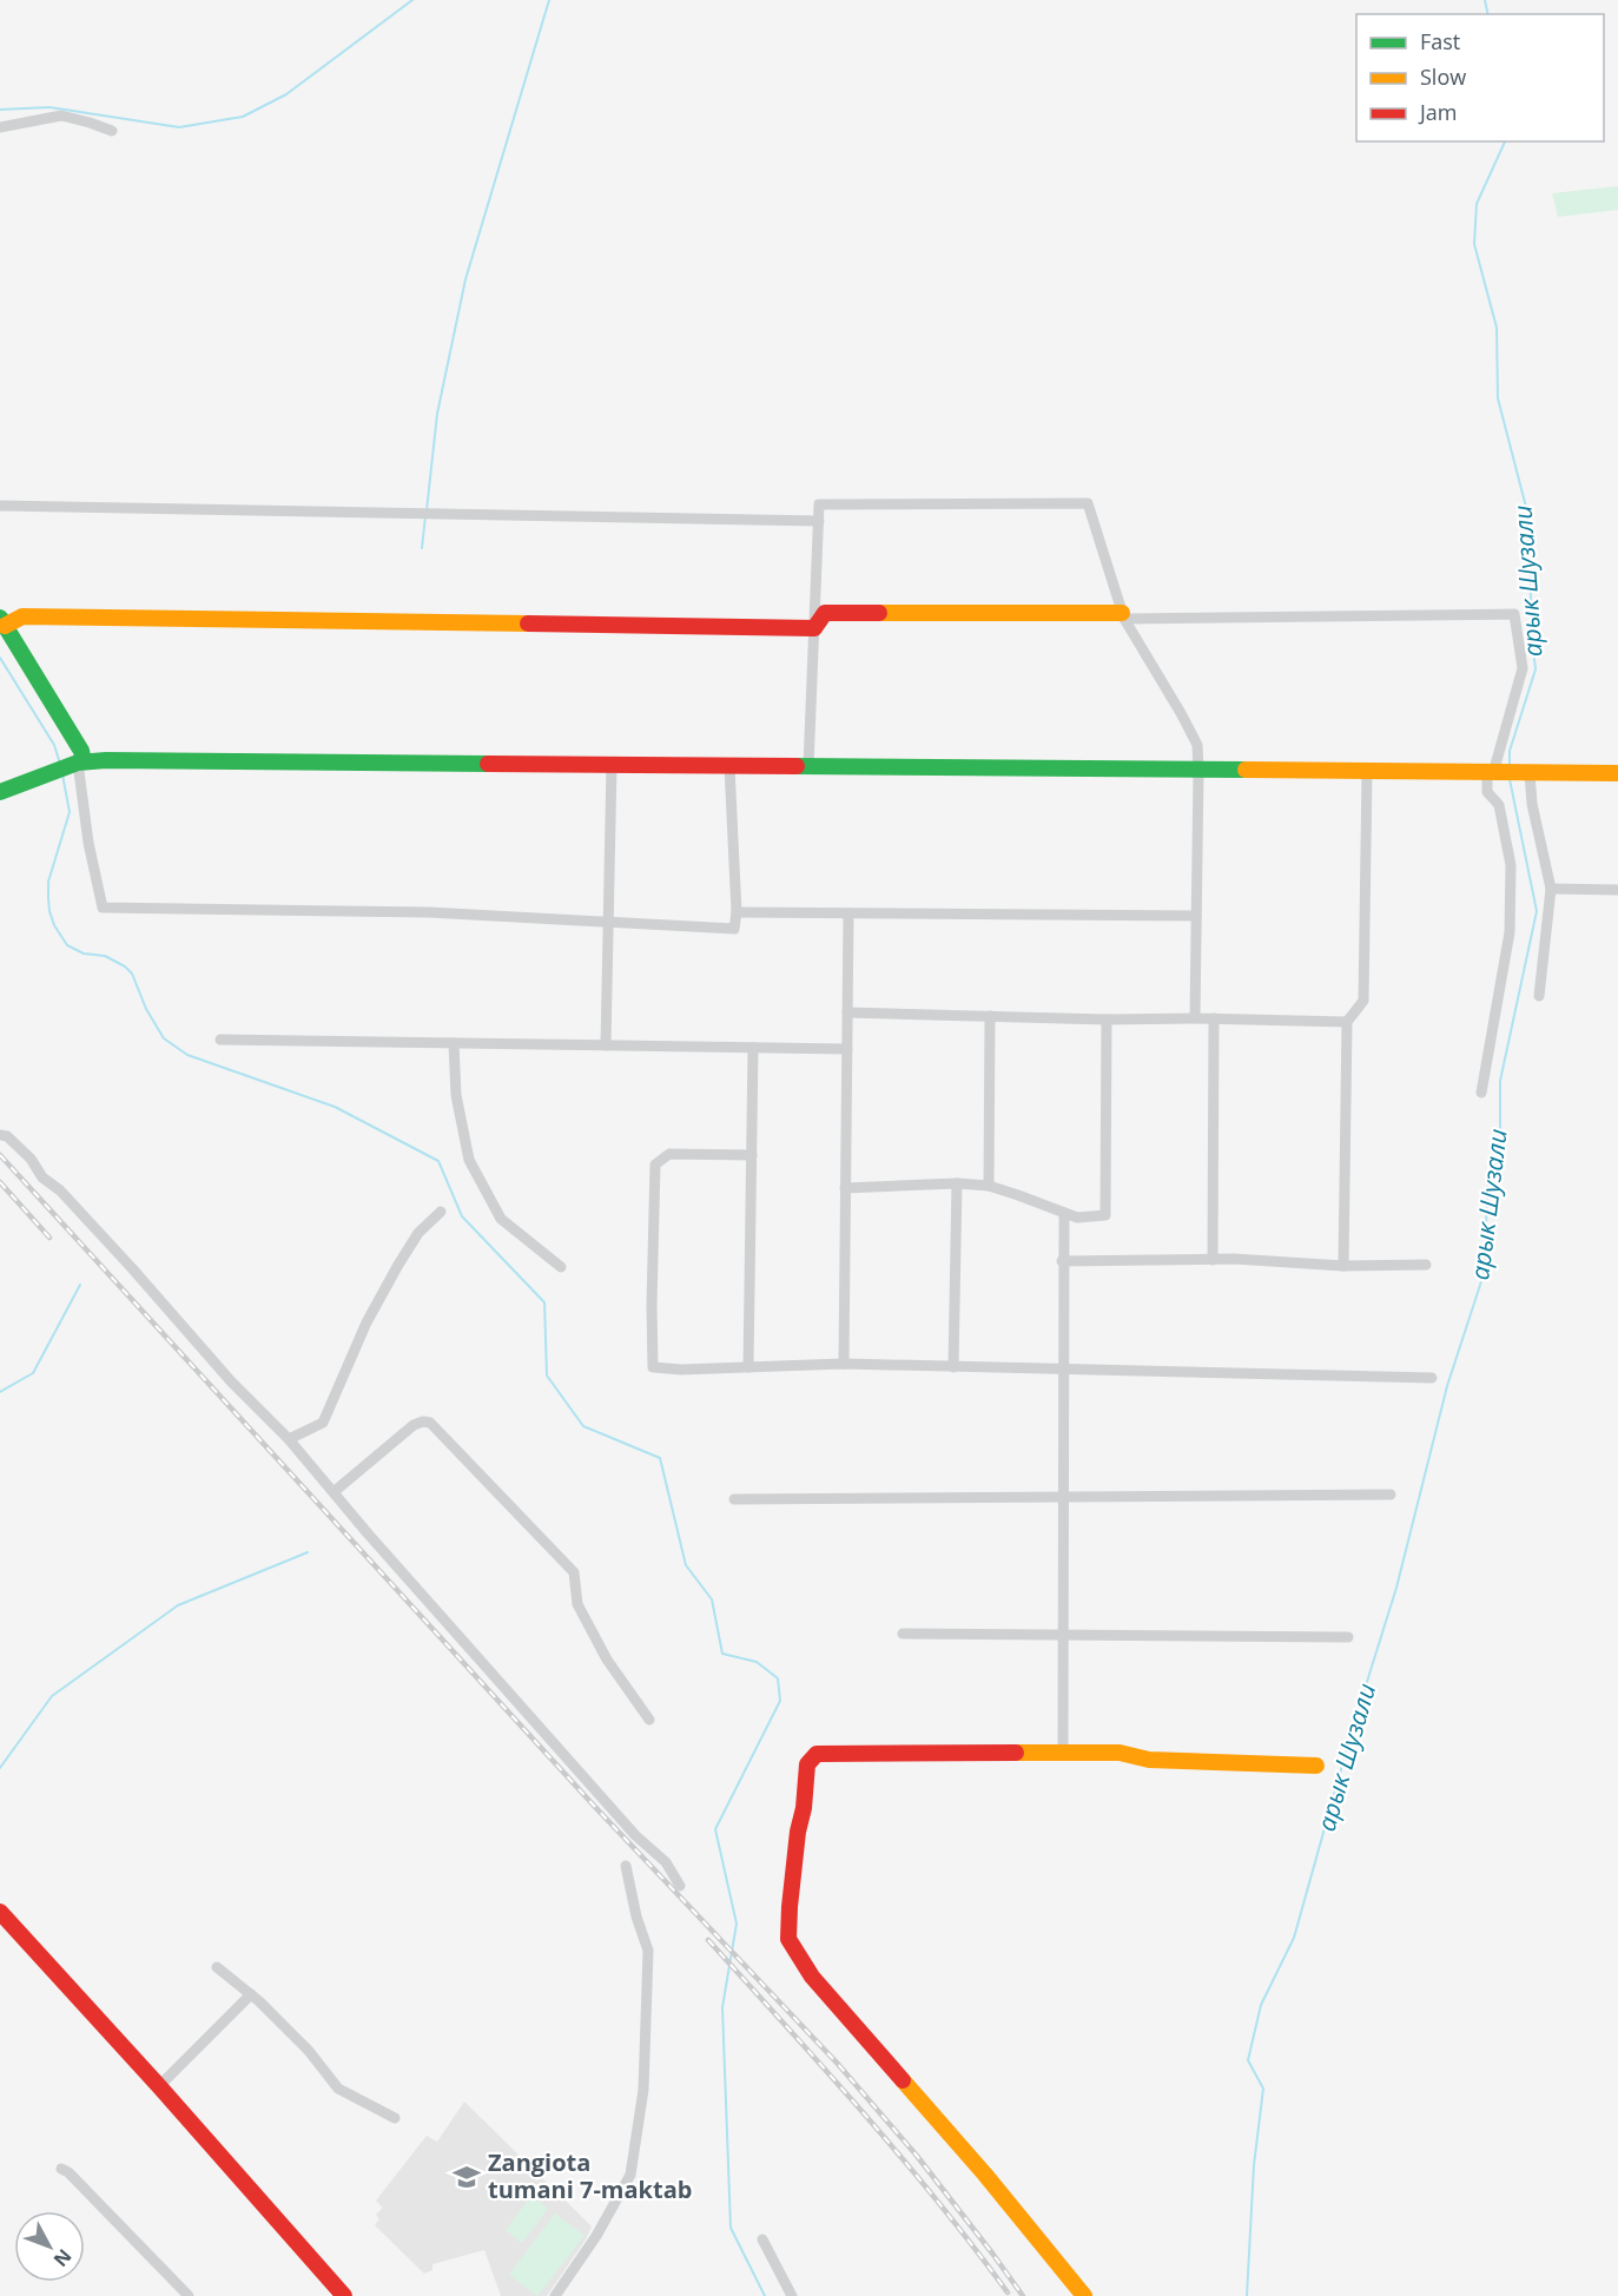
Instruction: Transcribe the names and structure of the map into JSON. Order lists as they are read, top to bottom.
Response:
{
  "water": ["арык Шузали"],
  "places": {
    "school or university": ["Zangiota tumani 7-maktab"]
  },
  "legend": ["Fast", "Slow", "Jam"],
  "north": "bottom right"
}
